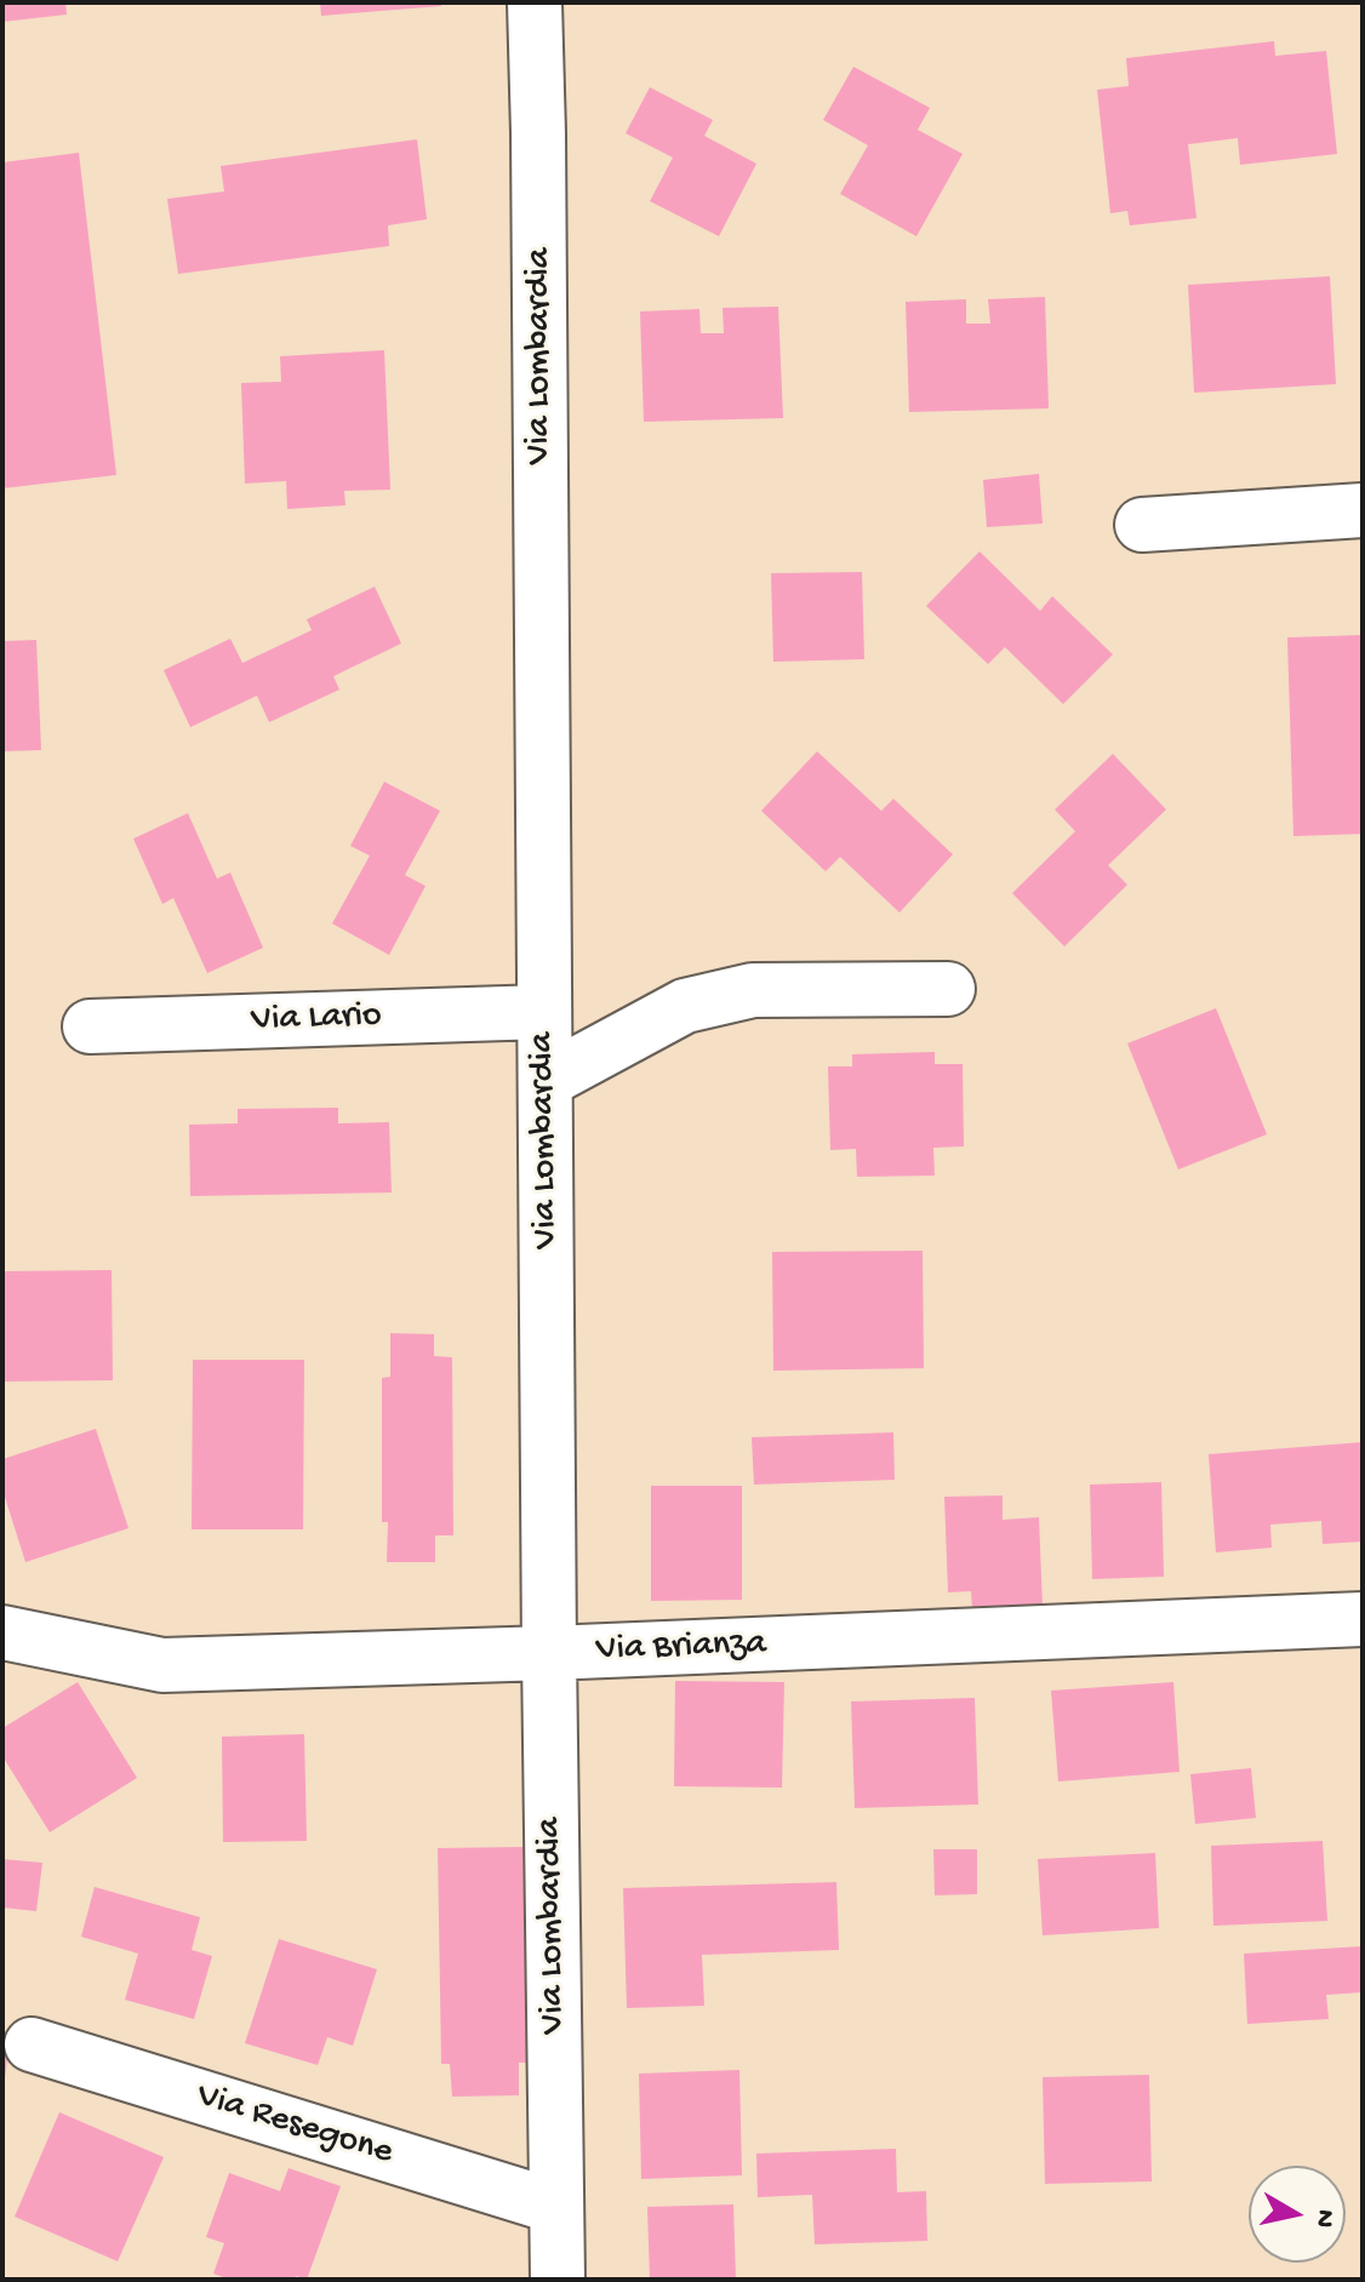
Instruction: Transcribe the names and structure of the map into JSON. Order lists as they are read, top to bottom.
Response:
{
  "streets": {
    "street": [
      "Via Lombardia",
      "Via Lario",
      "Via Brianza",
      "Via Resegone"
    ]
  },
  "crossings": [
    ["Via Lombardia", "Via Lario"],
    ["Via Lombardia", "Via Brianza"],
    ["Via Lombardia", "Via Resegone"]
  ],
  "north": "right"
}
